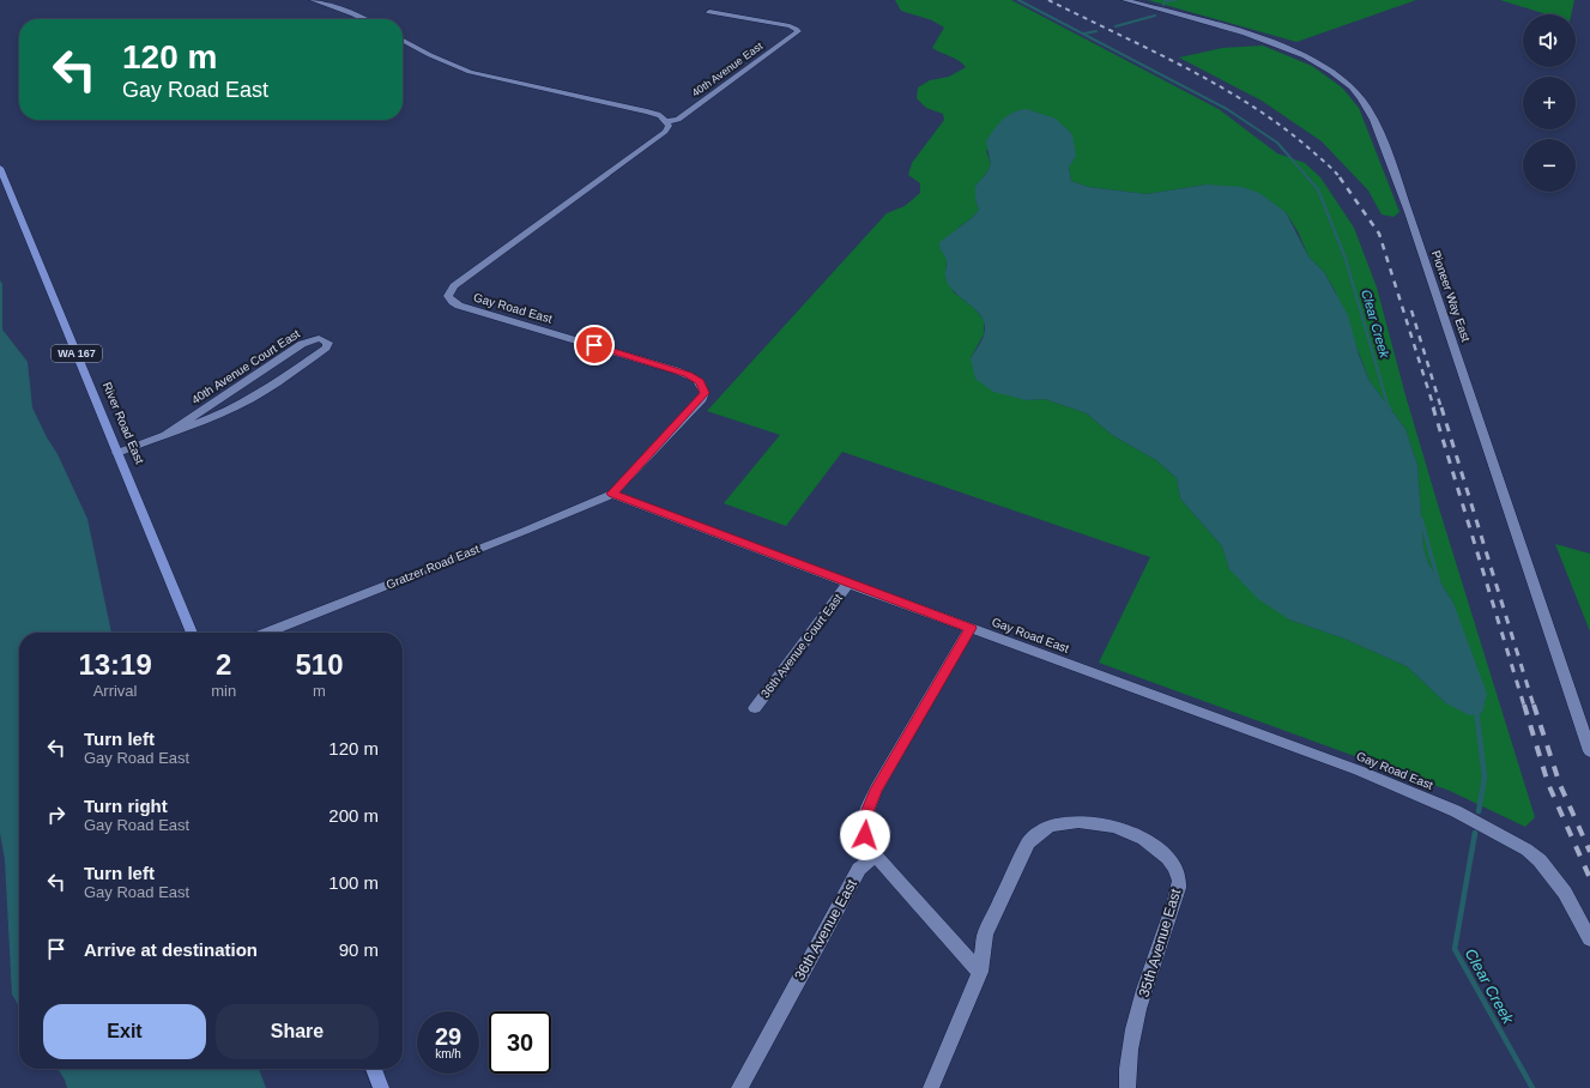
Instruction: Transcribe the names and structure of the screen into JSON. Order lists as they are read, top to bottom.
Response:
{
  "streets": {
    "main road": ["WA 167", "River Road East"],
    "street": [
      "40th Avenue East",
      "Pioneer Way East",
      "Gay Road East",
      "40th Avenue Court East",
      "Gratzer Road East",
      "36th Avenue Court East",
      "36th Avenue East",
      "35th Avenue East"
    ]
  },
  "crossings": [
    ["40th Avenue East", "Gay Road East"],
    ["Gay Road East", "Gratzer Road East"],
    ["Gay Road East", "36th Avenue Court East"],
    ["40th Avenue Court East", "River Road East"]
  ],
  "water": ["Clear Creek"],
  "page": {
    "map_buttons": ["+", "−"],
    "turn": ["120 m", "Gay Road East"],
    "eta": [
      "13:19",
      "Arrival",
      "2",
      "min",
      "510",
      "m"
    ],
    "list": [
      {
        "name": "Turn left",
        "note": "Gay Road East",
        "value": "120 m"
      },
      {
        "name": "Turn right",
        "note": "Gay Road East",
        "value": "200 m"
      },
      {
        "name": "Turn left",
        "note": "Gay Road East",
        "value": "100 m"
      },
      {
        "name": "Arrive at destination",
        "value": "90 m"
      }
    ],
    "buttons": ["Exit", "Share"],
    "speed": "29 km/h",
    "limit": "30"
  }
}
